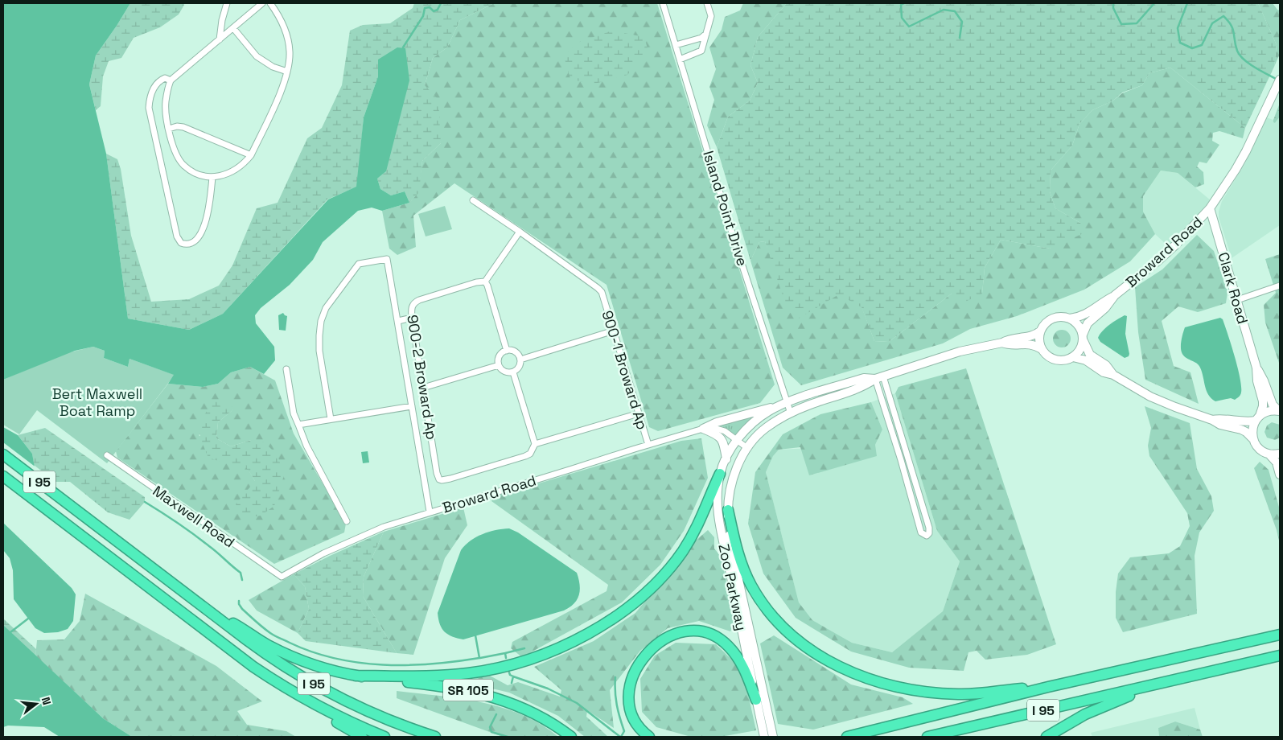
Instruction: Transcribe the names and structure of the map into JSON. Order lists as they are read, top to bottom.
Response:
{
  "streets": {
    "highway": ["I 95", "SR 105"],
    "street": [
      "Island Point Drive",
      "Broward Road",
      "Clark Road",
      "900-1 Broward Ap",
      "900-2 Broward Ap",
      "Maxwell Road",
      "Zoo Parkway"
    ]
  },
  "crossings": [
    ["Broward Road", "Clark Road"],
    ["Broward Road", "900-1 Broward Ap"],
    ["Broward Road", "Maxwell Road"],
    ["900-1 Broward Ap", "900-2 Broward Ap"],
    ["I 95", "SR 105"]
  ],
  "parks": ["Bert Maxwell Boat Ramp"],
  "north": "right"
}
